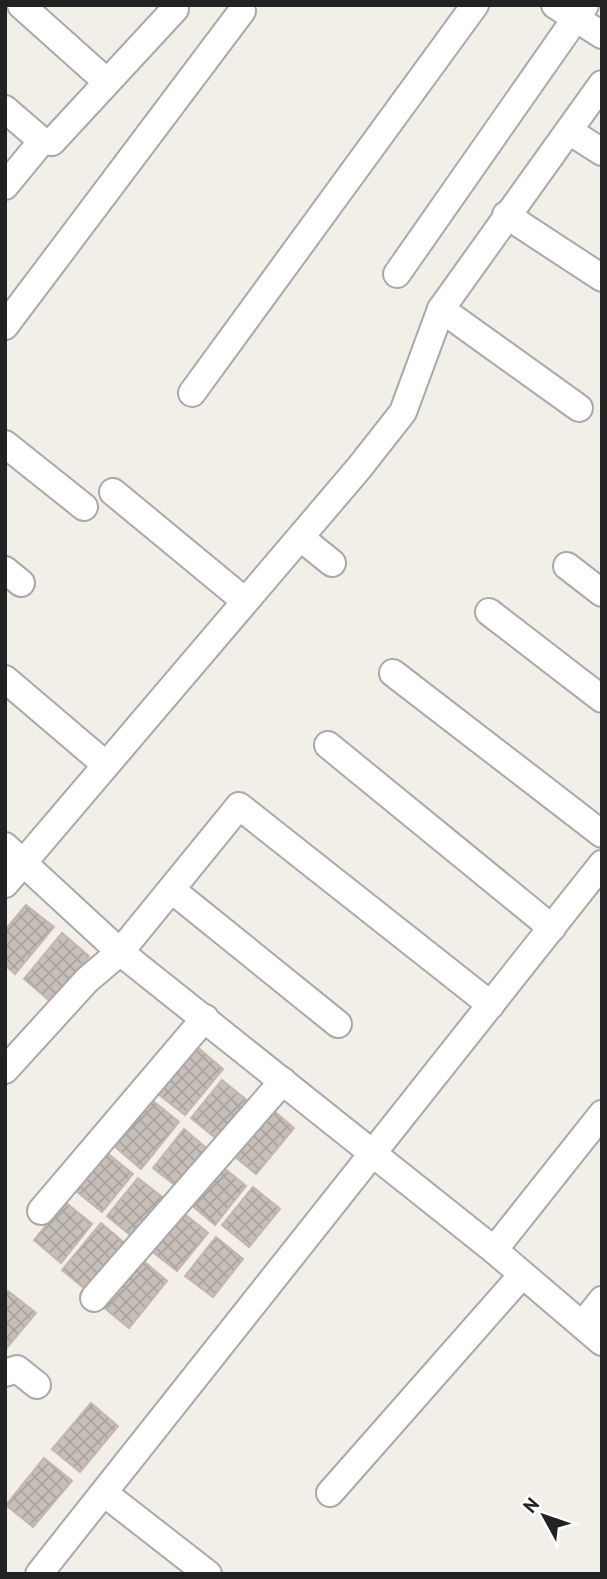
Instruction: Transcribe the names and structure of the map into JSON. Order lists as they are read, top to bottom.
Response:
{
  "north": "top left"
}
